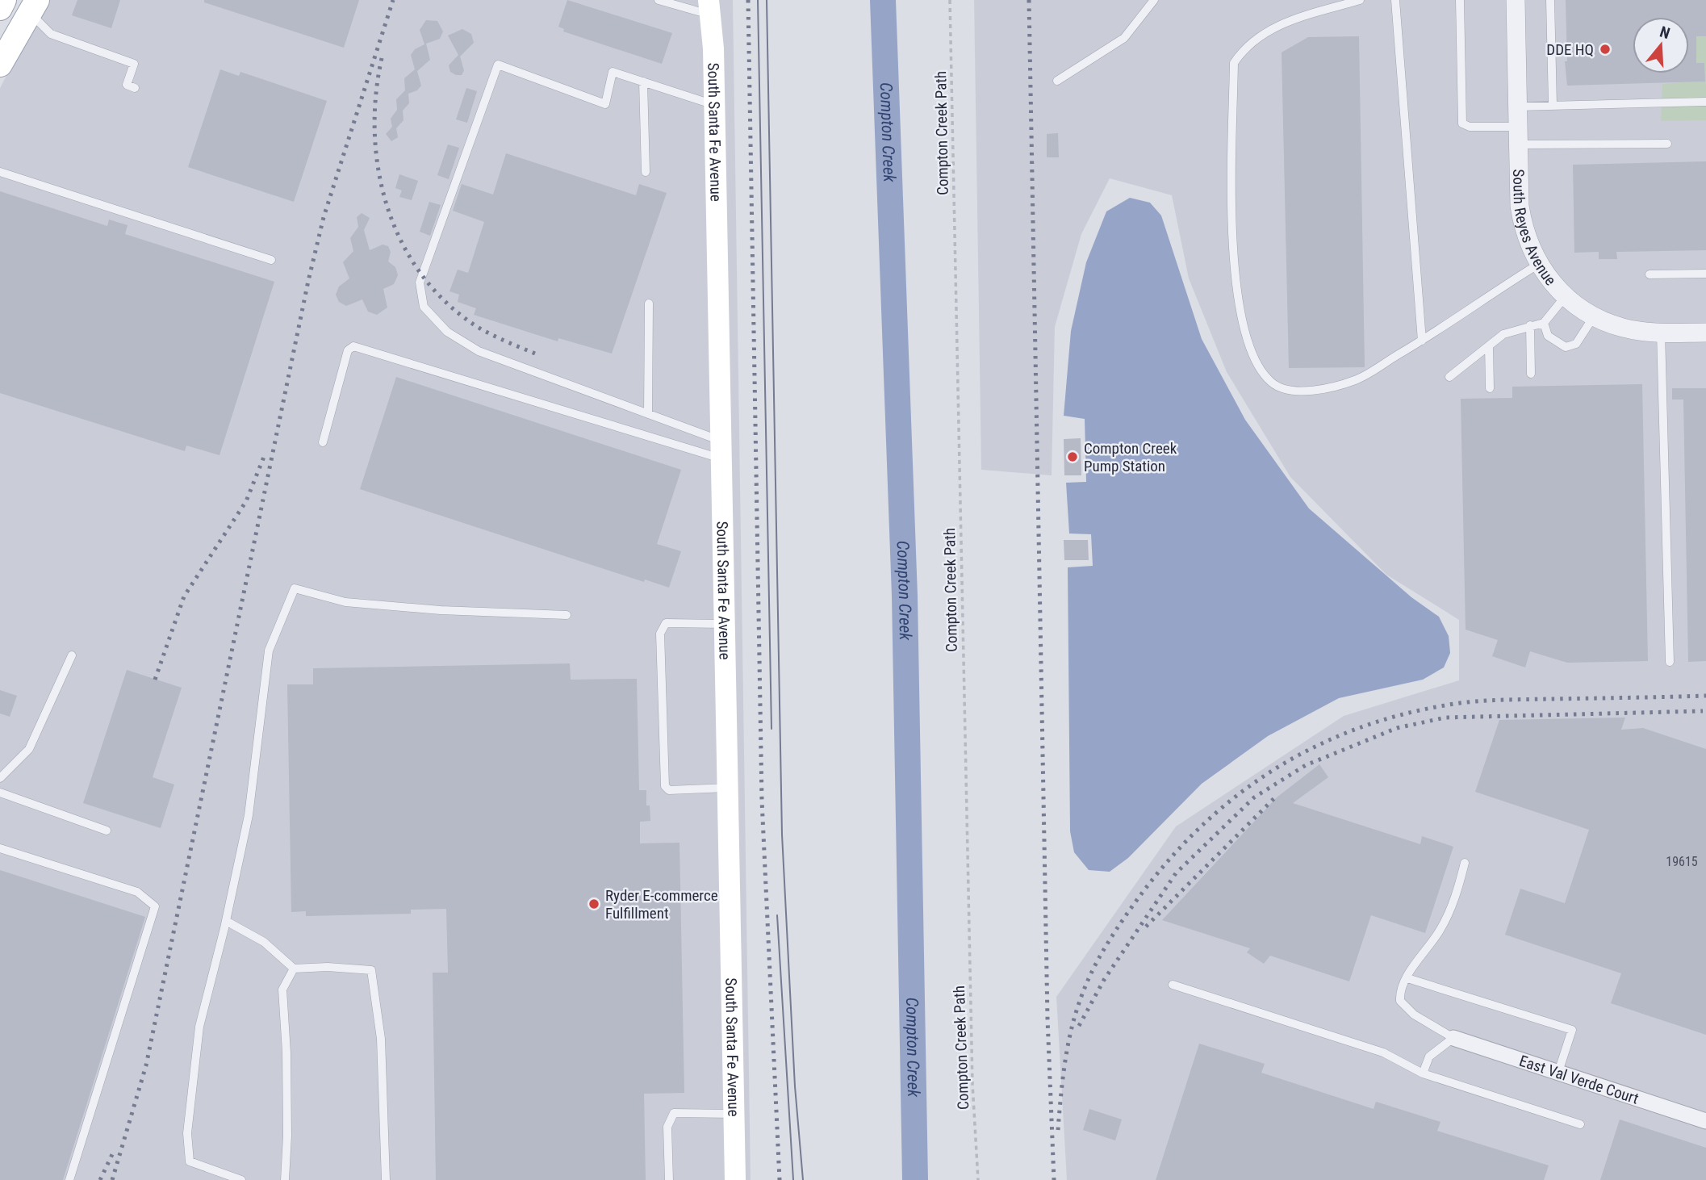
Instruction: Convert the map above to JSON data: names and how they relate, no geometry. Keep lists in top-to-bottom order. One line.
{"streets":{"main road":["South Santa Fe Avenue"],"street":["South Reyes Avenue","East Val Verde Court"],"path":["Compton Creek Path"]},"water":["Compton Creek"],"places":["DDE HQ","Compton Creek Pump Station","Ryder E-commerce Fulfillment"],"house_numbers":["19615"],"north":"top"}
